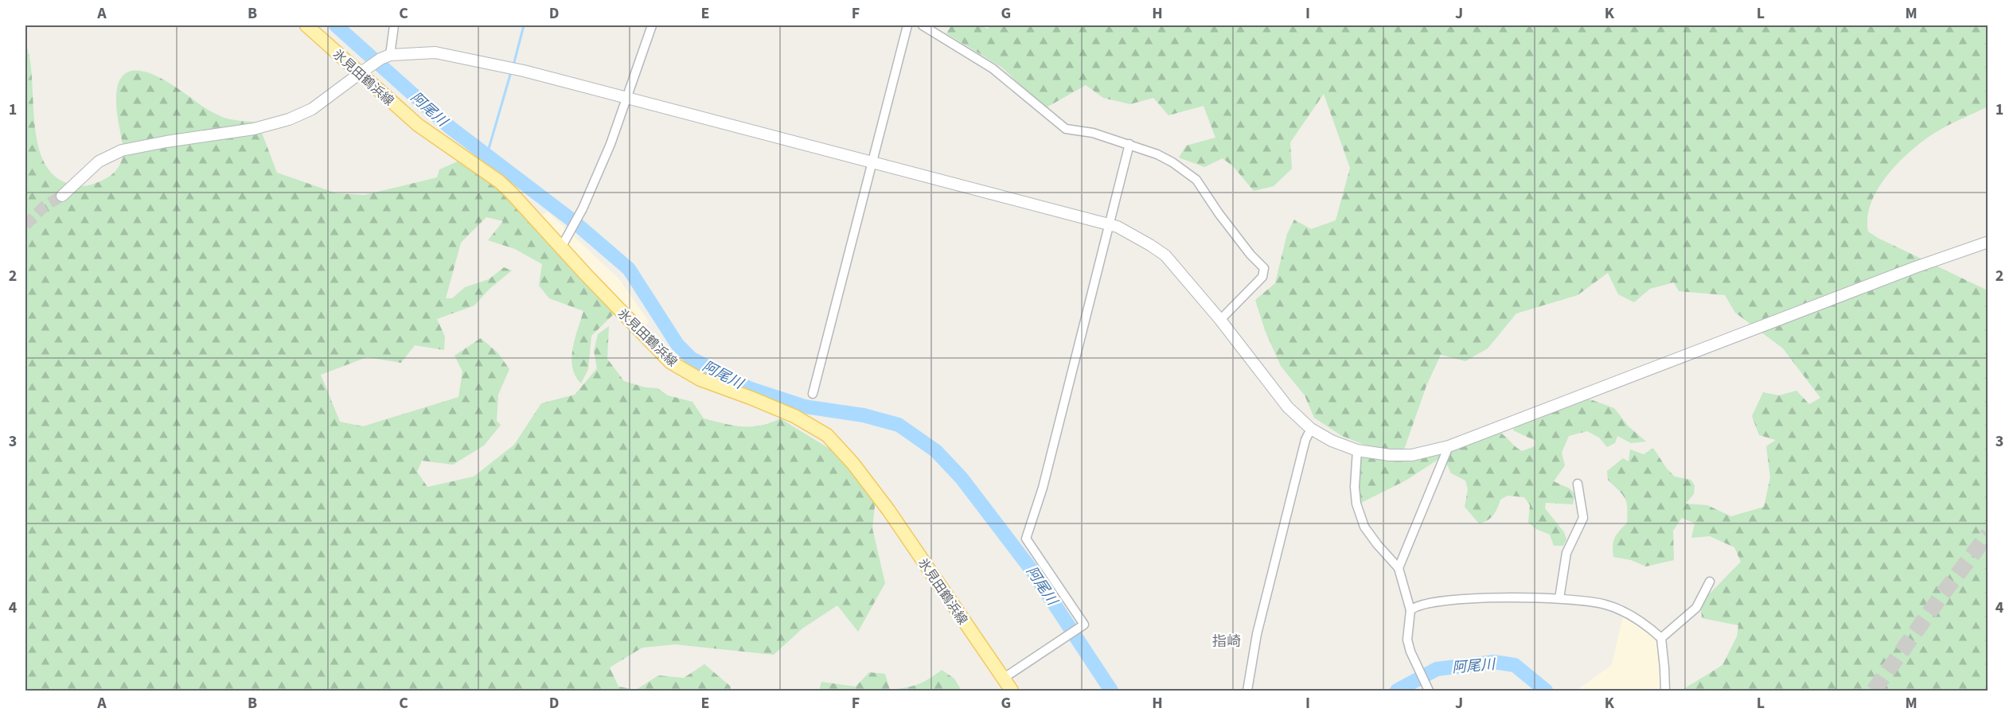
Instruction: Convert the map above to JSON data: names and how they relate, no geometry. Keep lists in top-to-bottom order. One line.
{"streets":{"main road":["氷見田鶴浜線"]},"districts":["指崎"],"water":["阿尾川"],"grid":{"columns":["A","B","C","D","E","F","G","H","I","J","K","L","M"],"rows":["1","2","3","4"]}}
